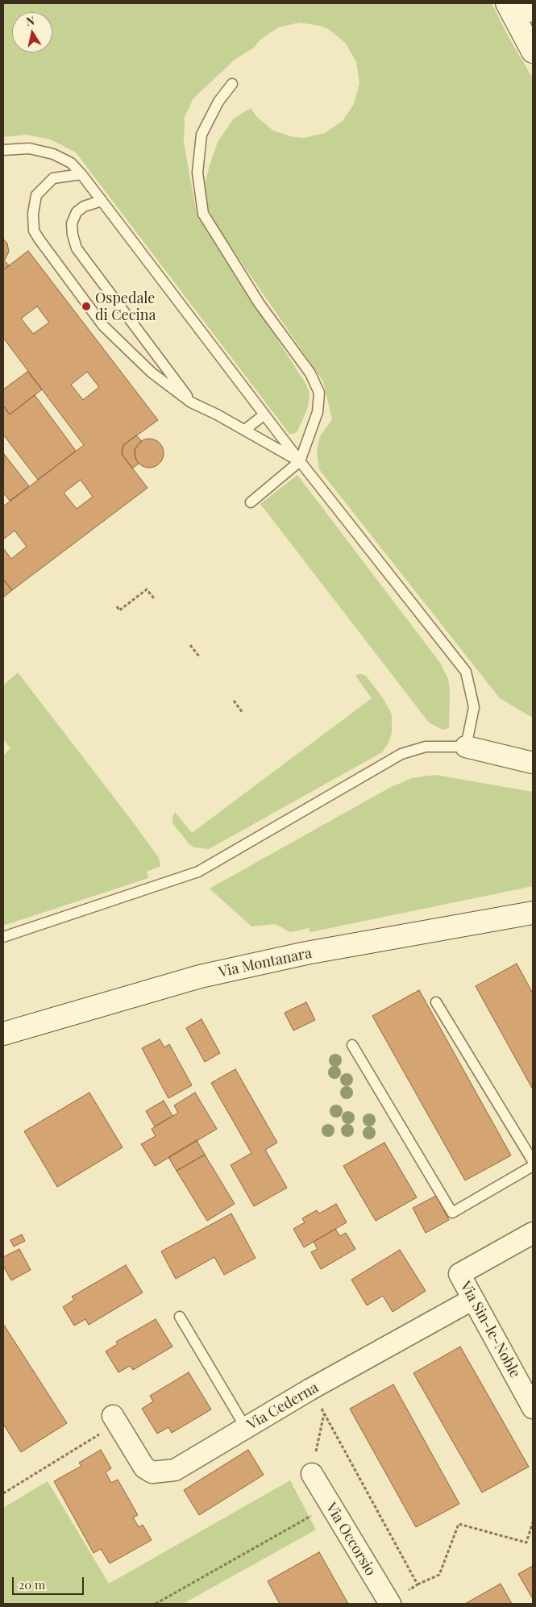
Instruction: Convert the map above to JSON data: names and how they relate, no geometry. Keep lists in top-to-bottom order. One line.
{"streets":{"main road":["Via Montanara"],"street":["Via Sin-le-Noble","Via Cederna","Via Occorsio"]},"crossings":[["Via Sin-le-Noble","Via Cederna"]],"places":["Ospedale di Cecina"],"scale_bar":"20 m","north":"top"}
